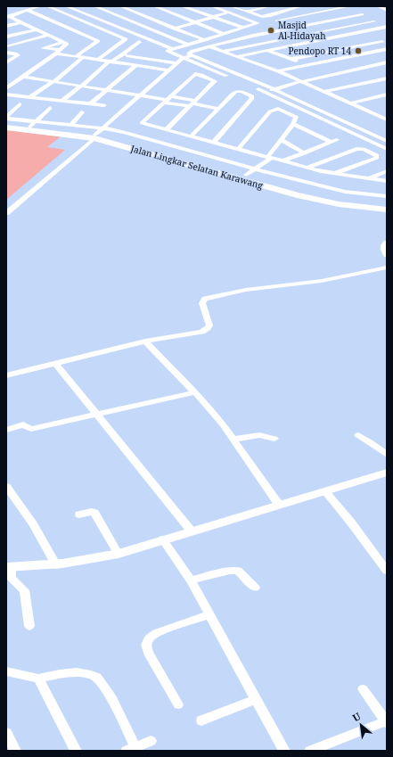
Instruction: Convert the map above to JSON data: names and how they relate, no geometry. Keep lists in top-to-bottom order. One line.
{"streets":{"main road":["Jalan Lingkar Selatan Karawang"]},"places":["Masjid Al-Hidayah","Pendopo RT 14"],"north":"top left"}
